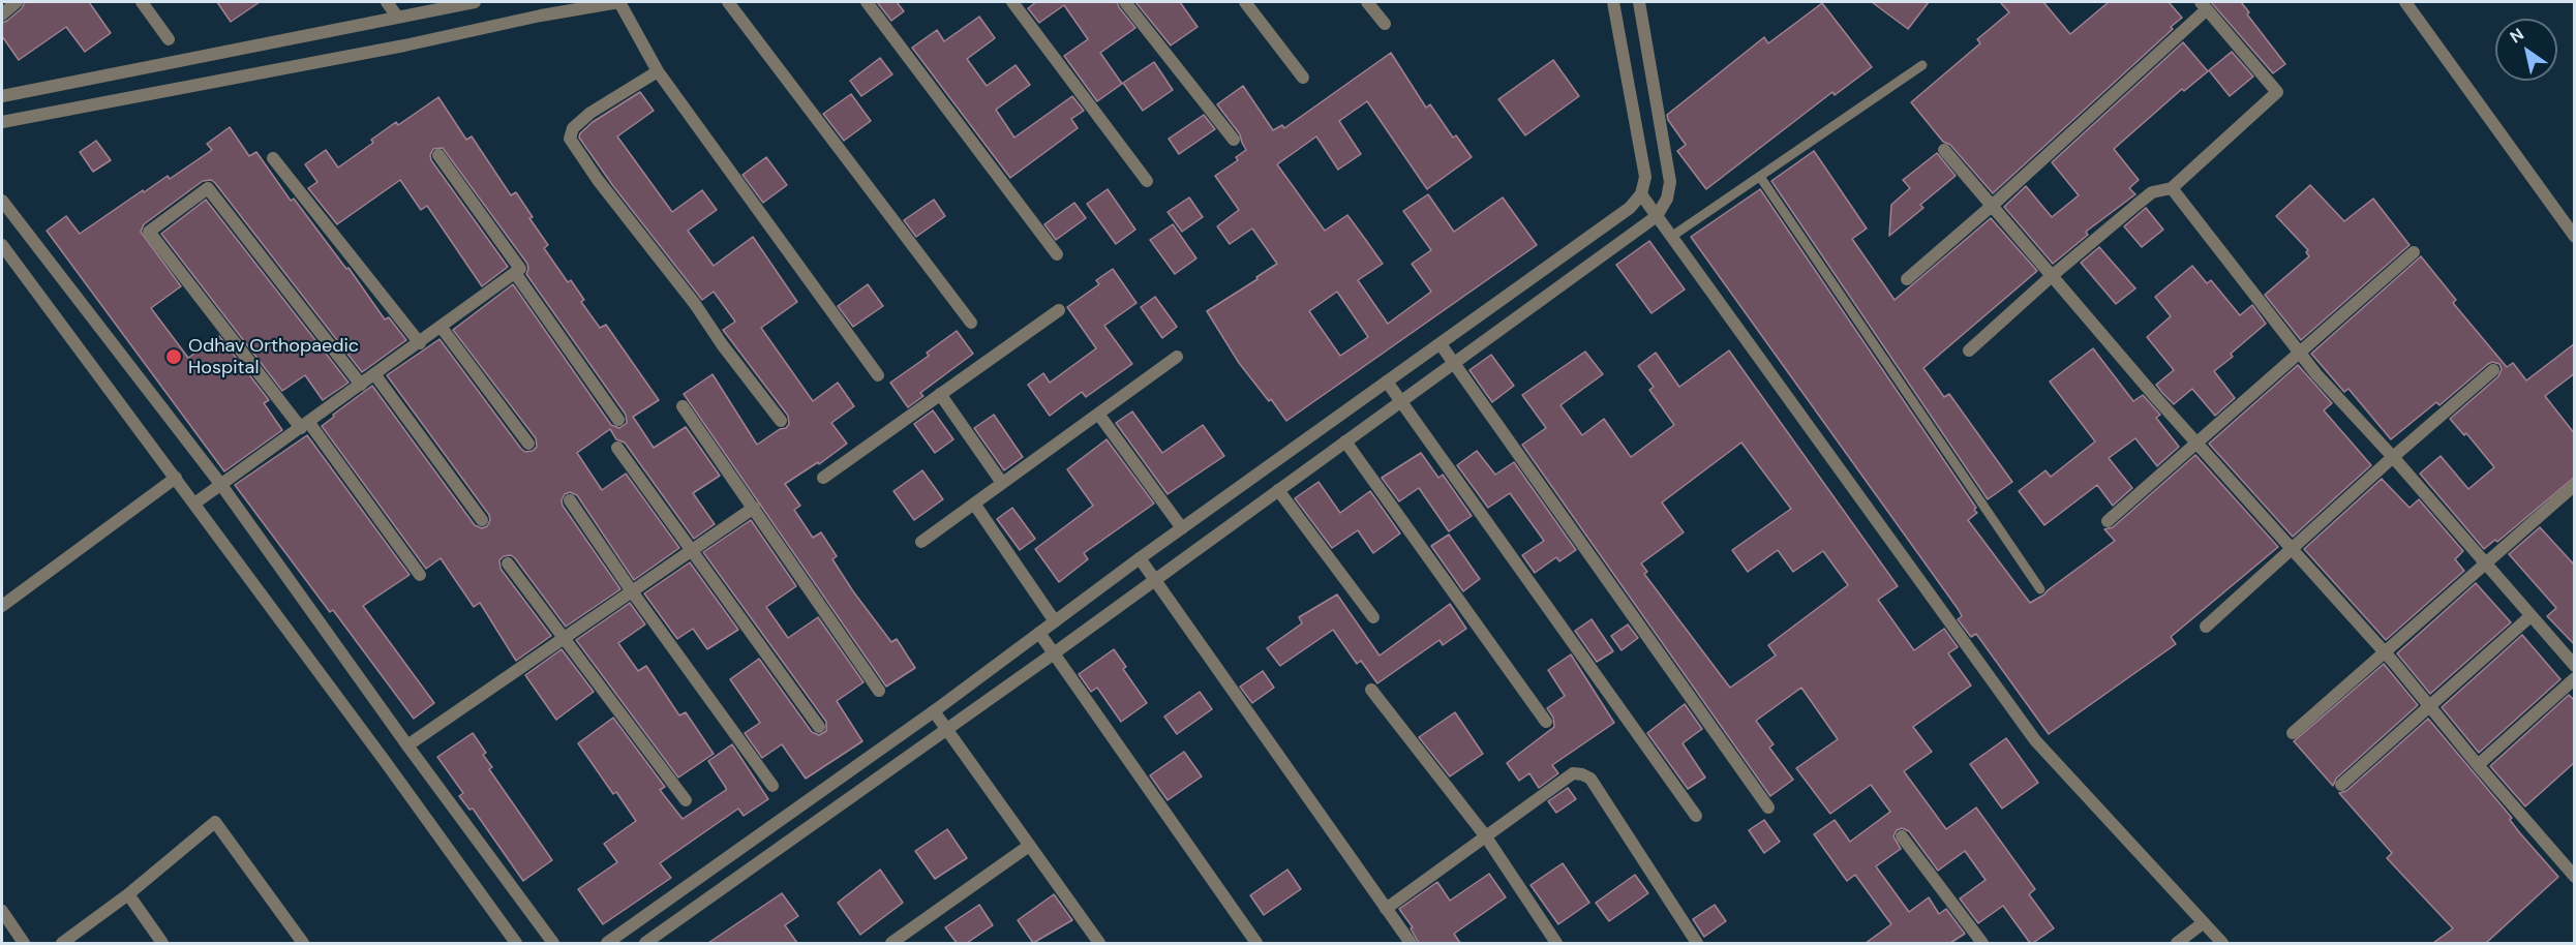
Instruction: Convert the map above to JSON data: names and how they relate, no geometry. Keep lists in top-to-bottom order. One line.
{"places":["Odhav Orthopaedic Hospital"],"north":"top left"}
